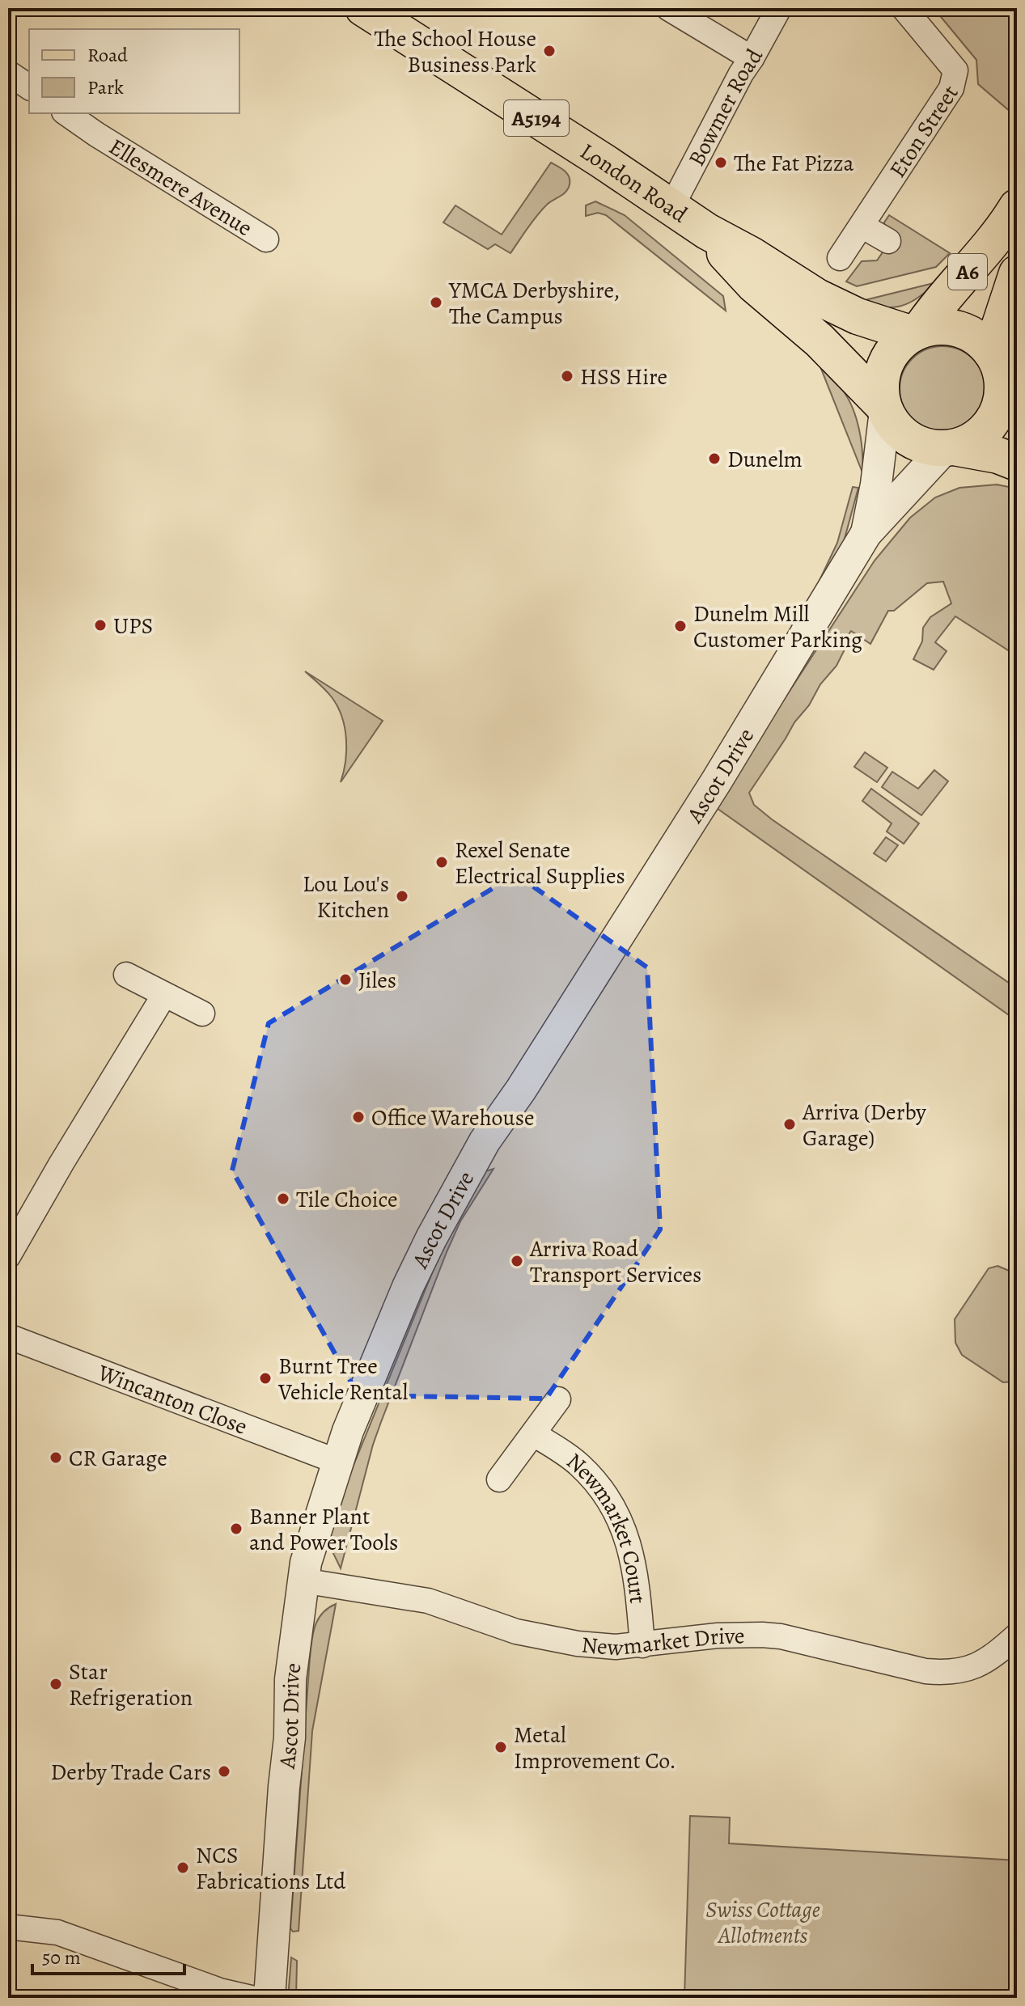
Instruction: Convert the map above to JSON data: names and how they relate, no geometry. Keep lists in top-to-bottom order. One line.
{"streets":{"main road":["A5194","London Road","A6"],"street":["Bowmer Road","Eton Street","Ellesmere Avenue","Ascot Drive","Wincanton Close","Newmarket Court","Newmarket Drive"]},"crossings":[["Bowmer Road","London Road"],["London Road","A6"],["London Road","Ascot Drive"],["A6","Ascot Drive"],["Ascot Drive","Wincanton Close"],["Ascot Drive","Newmarket Drive"],["Newmarket Court","Newmarket Drive"]],"parks":["Swiss Cottage Allotments"],"places":["The School House Business Park","The Fat Pizza","YMCA Derbyshire, The Campus","HSS Hire","Dunelm","UPS","Dunelm Mill Customer Parking","Rexel Senate Electrical Supplies","Lou Lou's Kitchen","Jiles","Office Warehouse","Arriva (Derby Garage)","Tile Choice","Arriva Road Transport Services","Burnt Tree Vehicle Rental","CR Garage","Banner Plant and Power Tools","Star Refrigeration","Metal Improvement Co.","Derby Trade Cars","NCS Fabrications Ltd"],"legend":["Road","Park"],"scale_bar":"50 m"}
